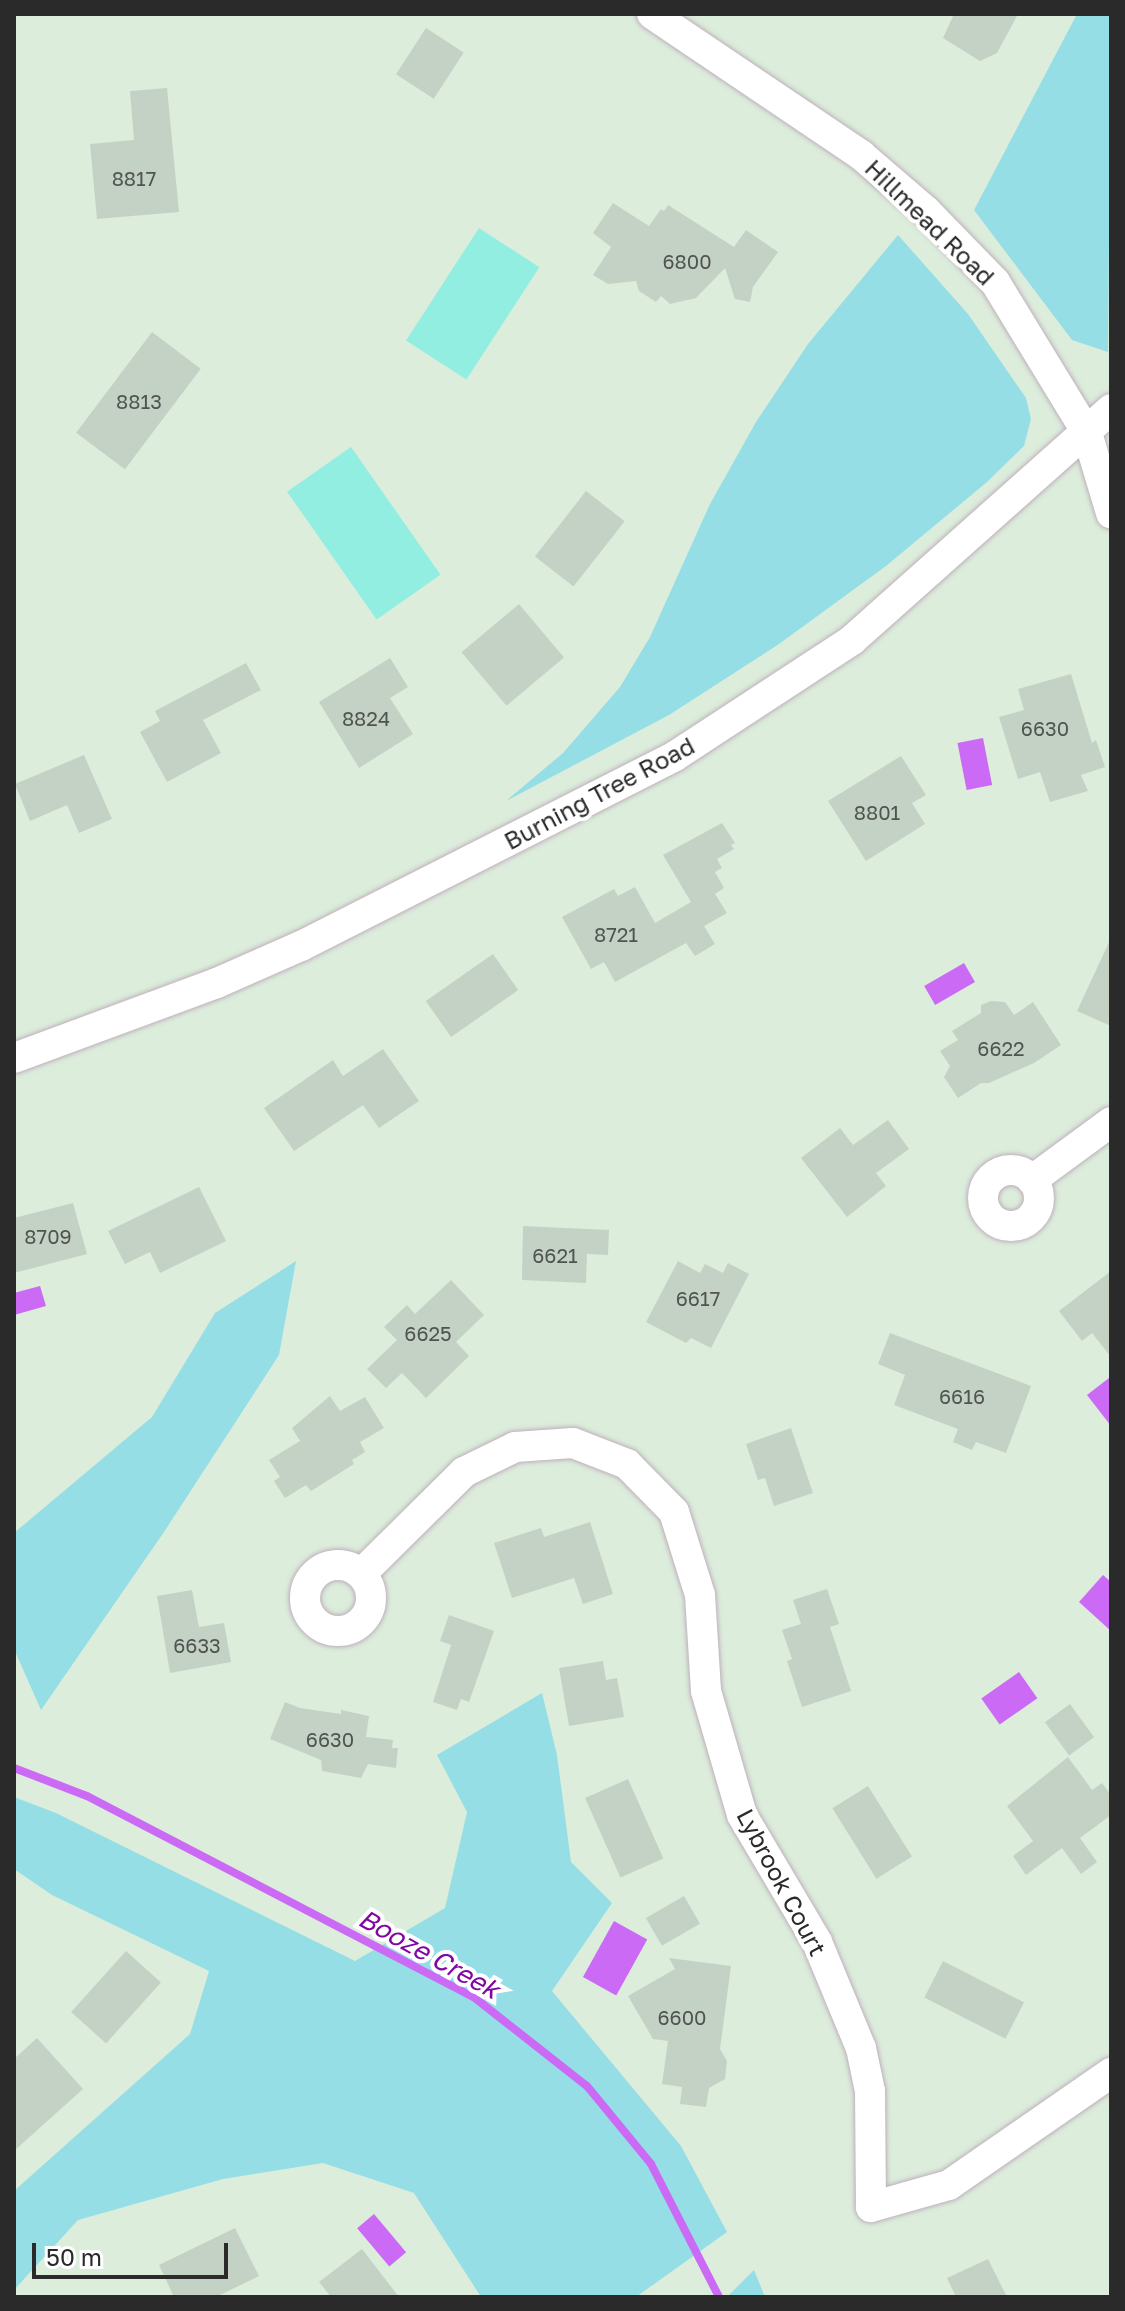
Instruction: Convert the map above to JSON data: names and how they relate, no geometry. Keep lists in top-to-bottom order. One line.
{"streets":{"street":["Hillmead Road","Burning Tree Road","Lybrook Court"]},"crossings":[["Hillmead Road","Burning Tree Road"]],"water":["Booze Creek"],"house_numbers":["8817","6800","8813","8824","6630","8801","8721","6622","8709","6621","6617","6625","6616","6633","6630","6600"],"scale_bar":"50 m"}
